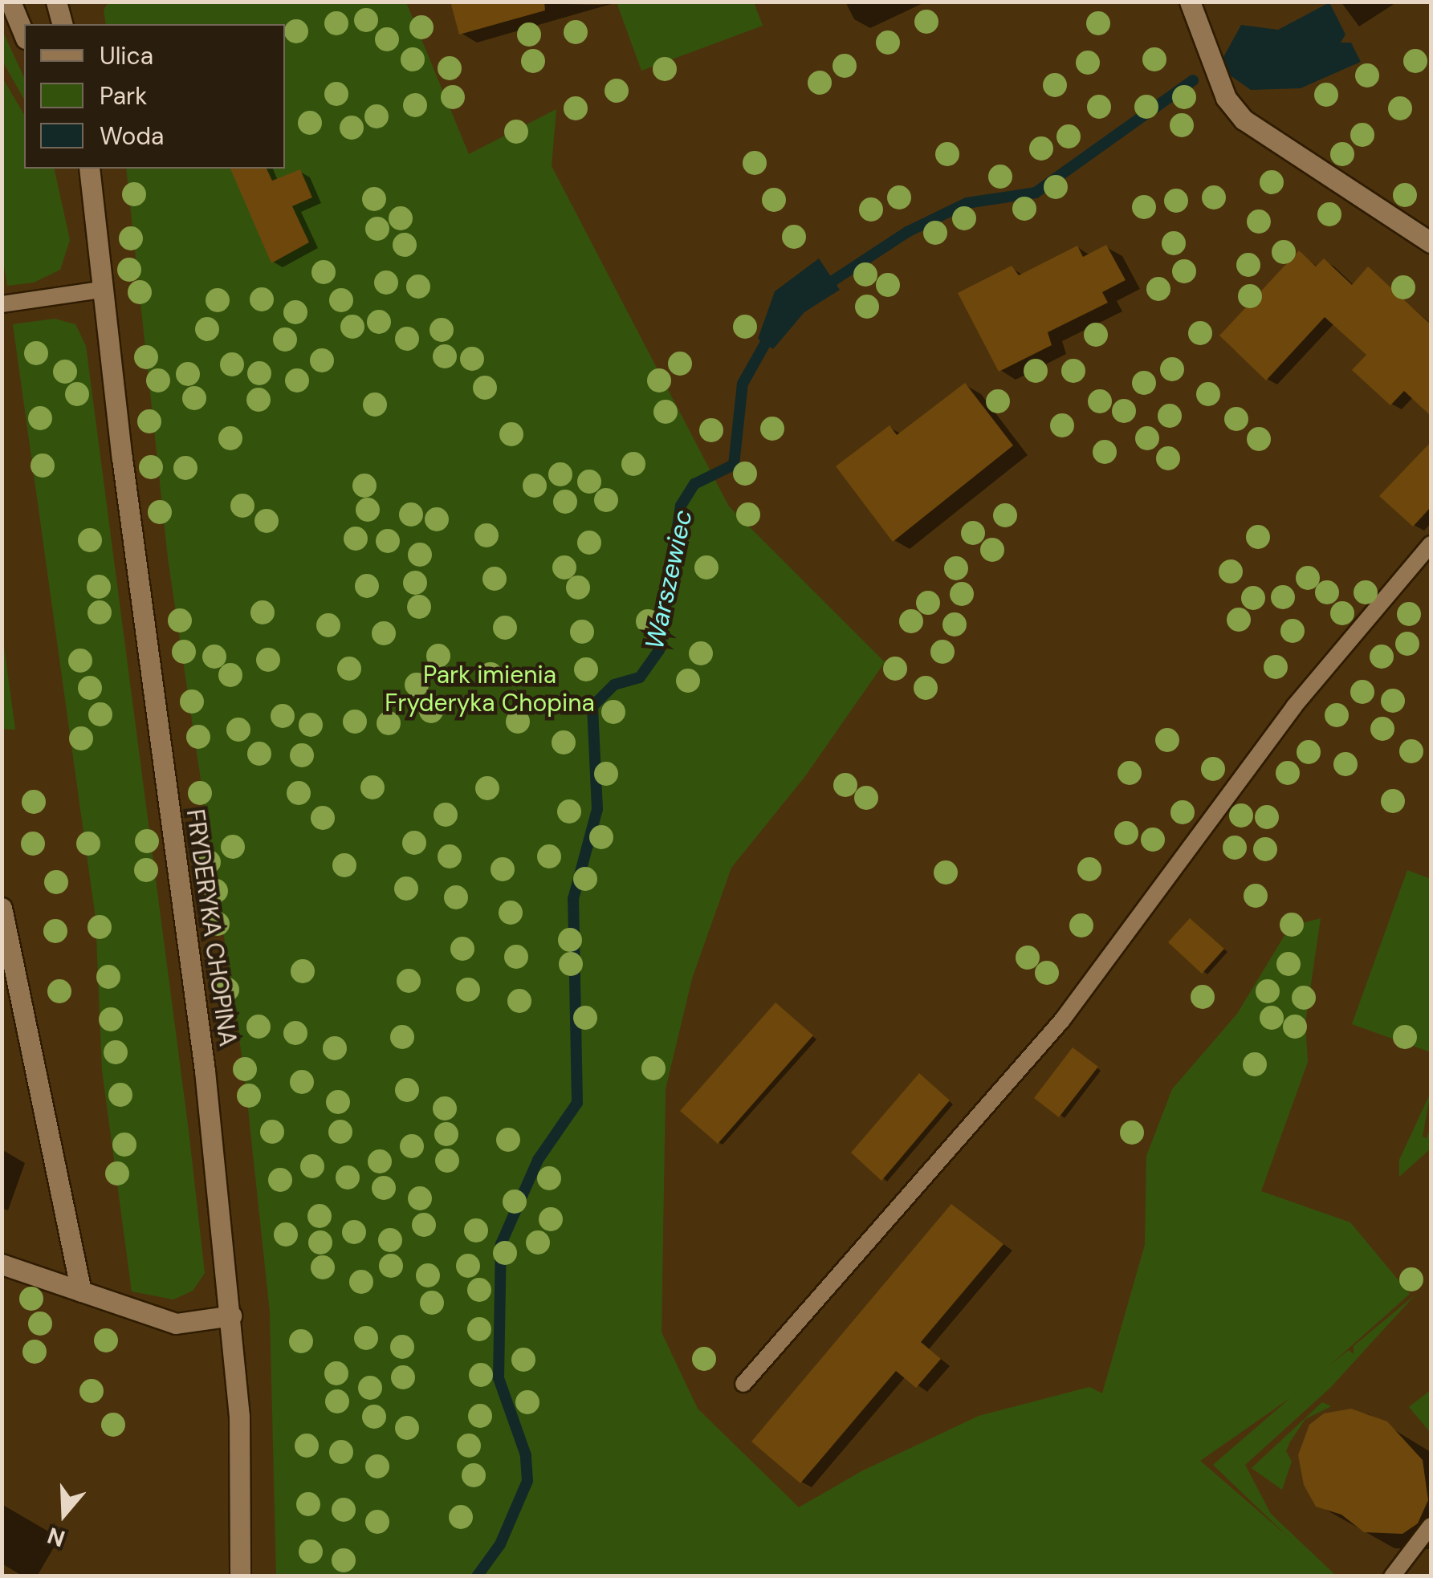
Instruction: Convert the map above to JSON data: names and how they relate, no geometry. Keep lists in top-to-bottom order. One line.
{"streets":{"street":["FRYDERYKA CHOPINA"]},"water":["Warszewiec"],"parks":["Park imienia Fryderyka Chopina"],"legend":["Ulica","Park","Woda"],"north":"bottom"}
